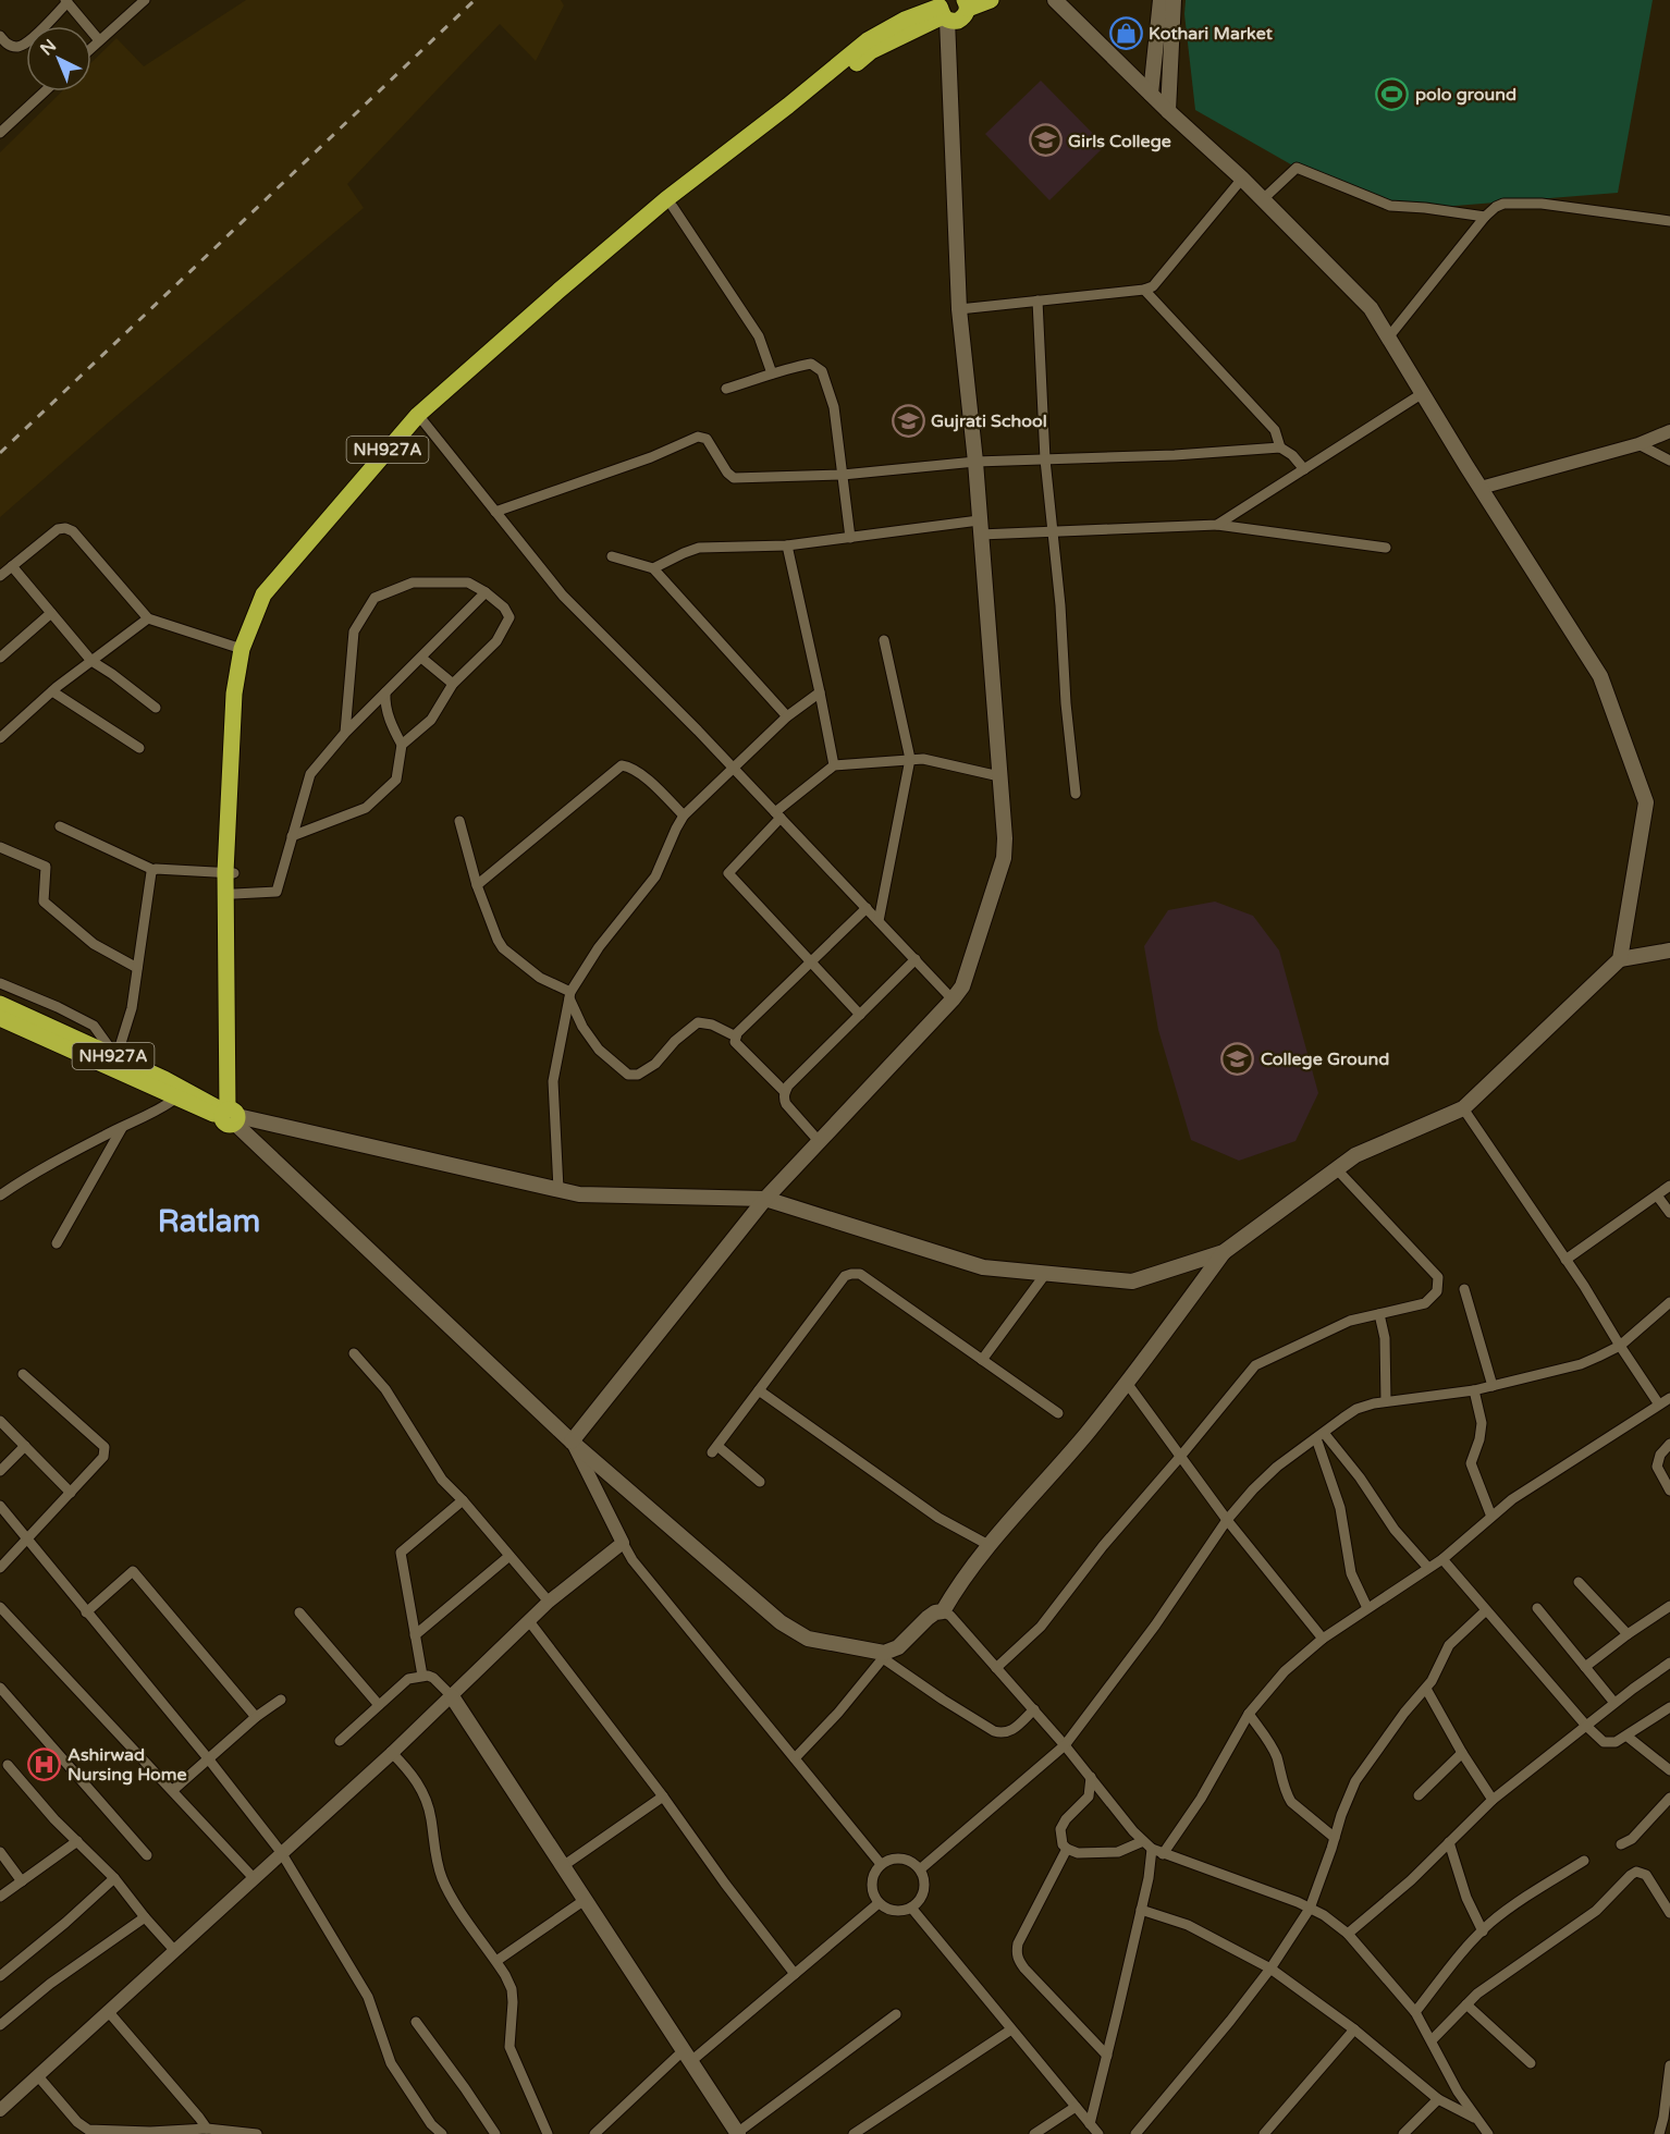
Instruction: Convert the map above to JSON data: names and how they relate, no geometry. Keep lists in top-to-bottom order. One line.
{"streets":{"highway":["NH927A"]},"districts":["Ratlam"],"places":{"shop":["Kothari Market"],"sports":["polo ground"],"school or university":["Girls College","Gujrati School","College Ground"],"hospital":["Ashirwad Nursing Home"]},"north":"top left"}
